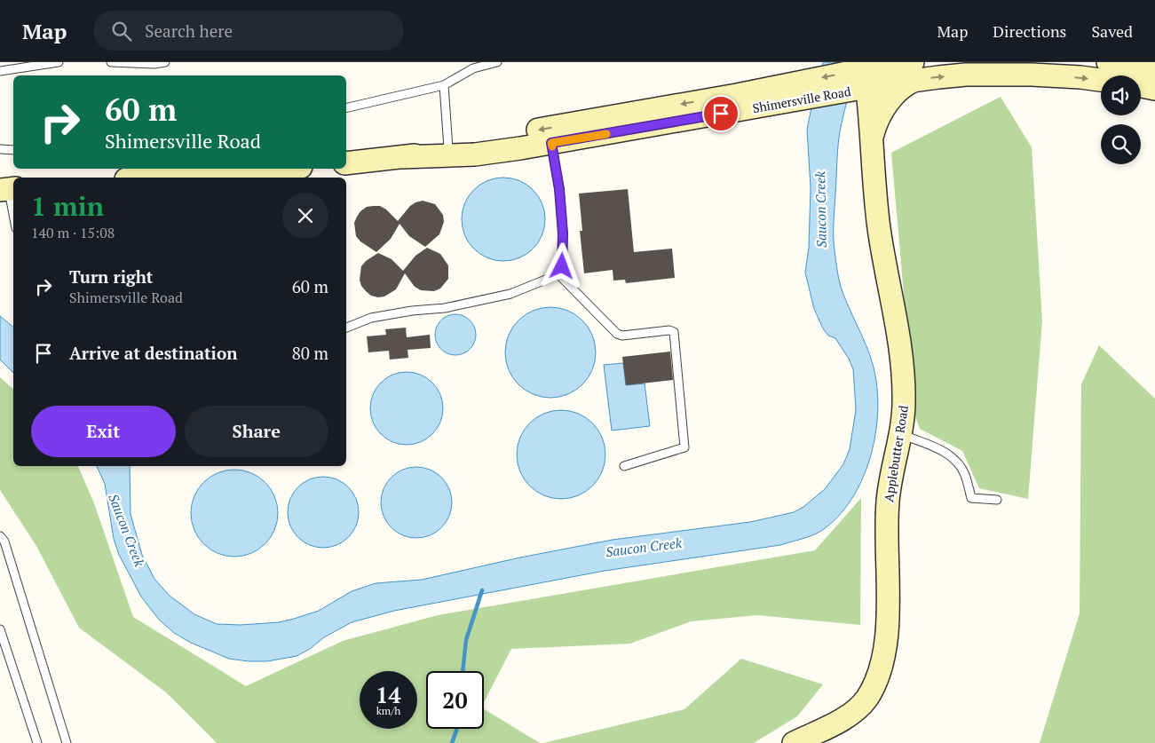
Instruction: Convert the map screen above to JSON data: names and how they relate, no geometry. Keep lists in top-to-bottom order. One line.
{"streets":{"street":["Shimersville Road","Applebutter Road"]},"crossings":[["Shimersville Road","Applebutter Road"]],"water":["Saucon Creek"],"page":{"header":"Map","search":"Search here","nav":["Map","Directions","Saved"],"turn":["60 m","Shimersville Road"],"heading":["1 min","140 m · 15:08"],"list":[{"name":"Turn right","note":"Shimersville Road","value":"60 m"},{"name":"Arrive at destination","value":"80 m"}],"buttons":["Exit","Share"],"speed":"14 km/h","limit":"20"}}
